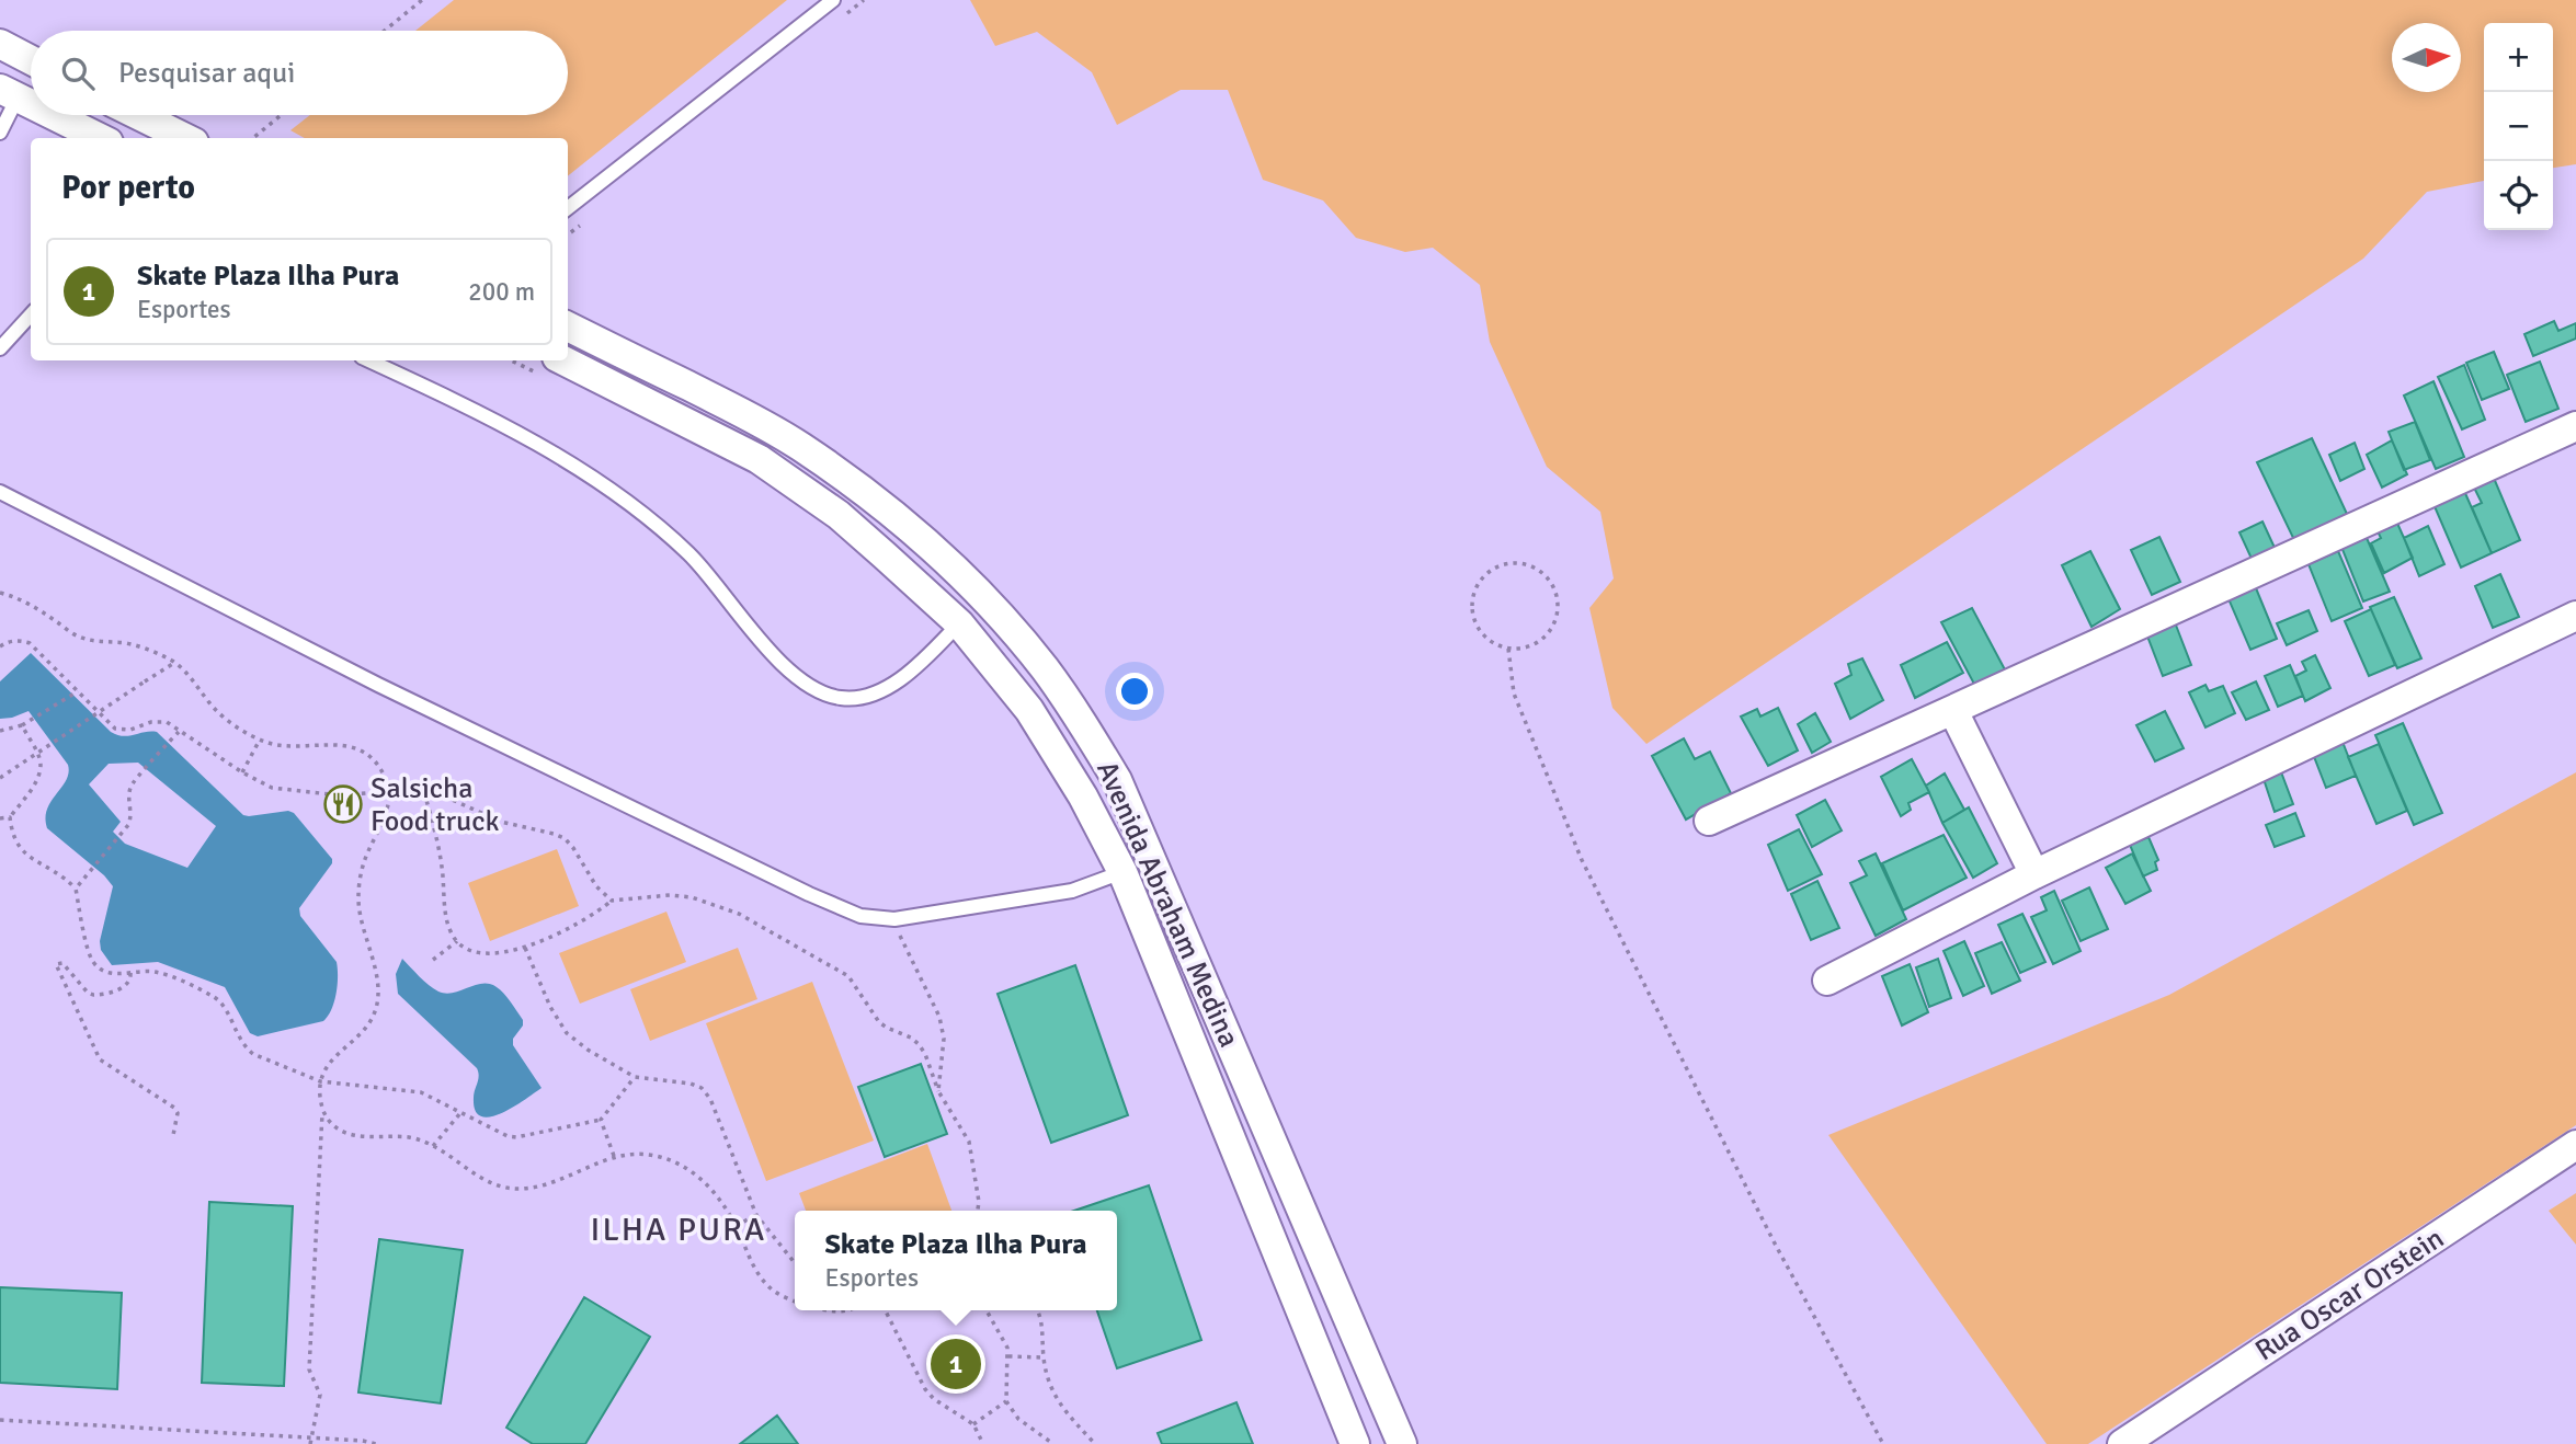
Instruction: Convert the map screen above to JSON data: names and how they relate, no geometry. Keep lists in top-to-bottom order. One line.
{"streets":{"street":["Avenida Abraham Medina","Rua Oscar Orstein"]},"districts":["ILHA PURA"],"places":{"restaurant":["Salsicha Food truck"]},"north":"right","page":{"map_buttons":["+","−"],"search":"Pesquisar aqui","heading":"Por perto","list":[{"mark":"1","name":"Skate Plaza Ilha Pura","note":"Esportes","value":"200 m"}],"popup":["Skate Plaza Ilha Pura","Esportes"],"pins":"1"}}
